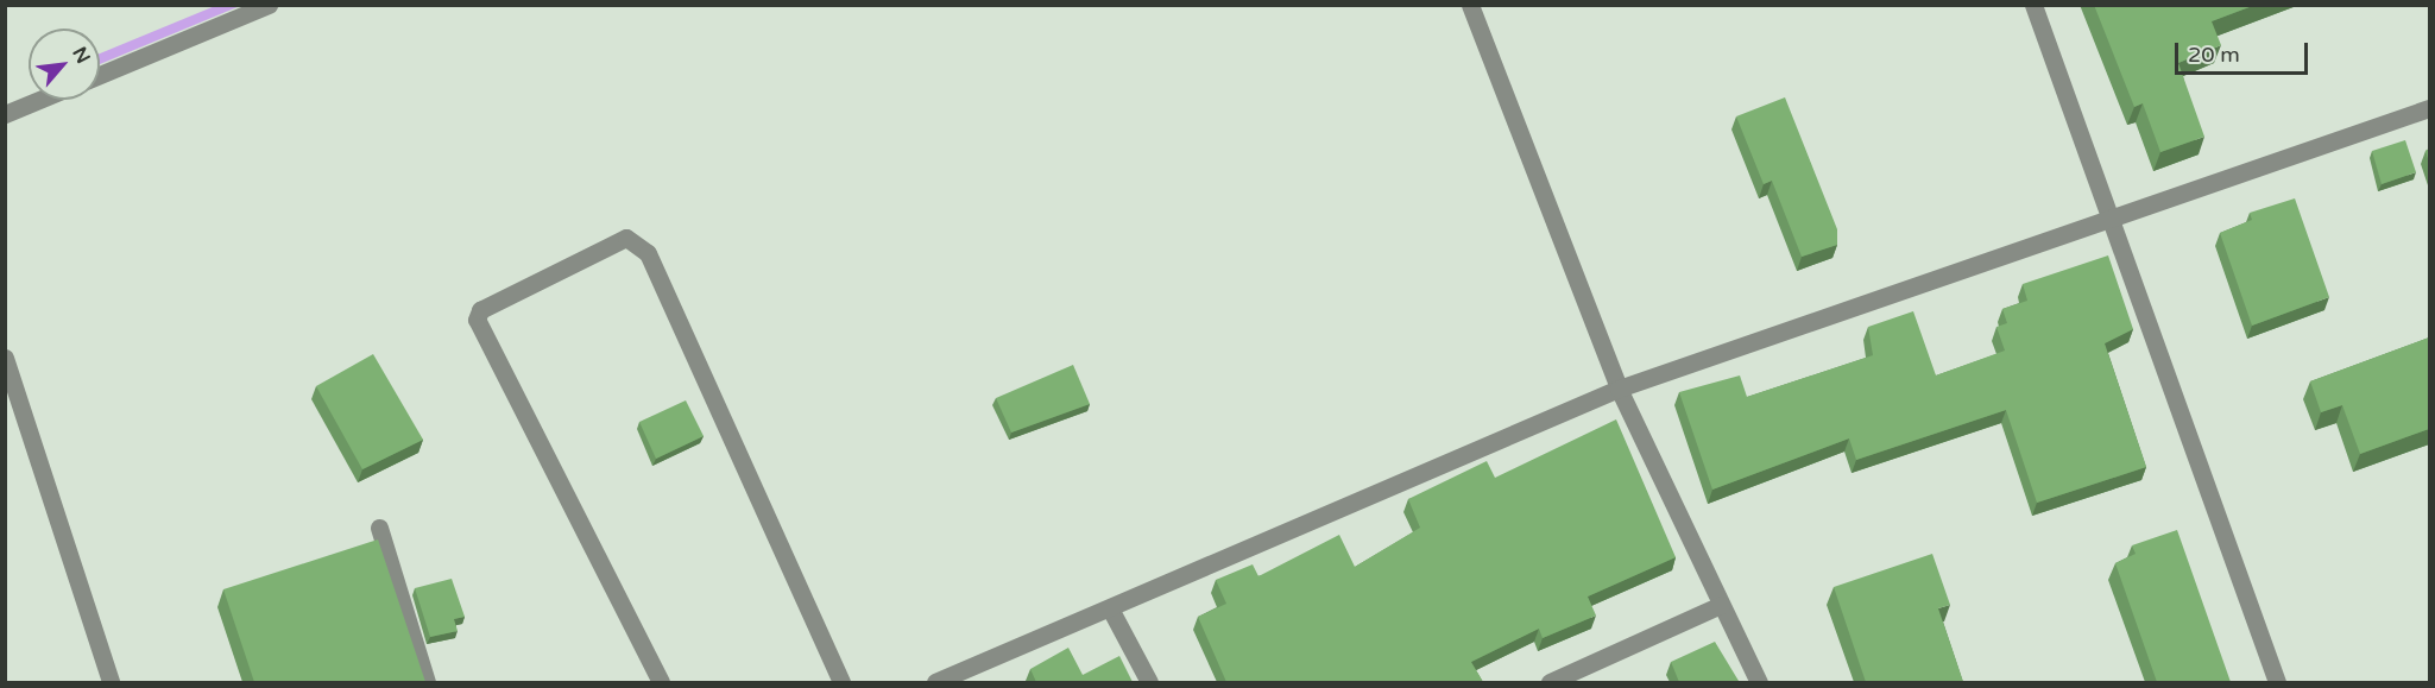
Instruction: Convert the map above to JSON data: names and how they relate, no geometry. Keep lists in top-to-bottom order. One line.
{"scale_bar":"20 m","north":"top right"}
